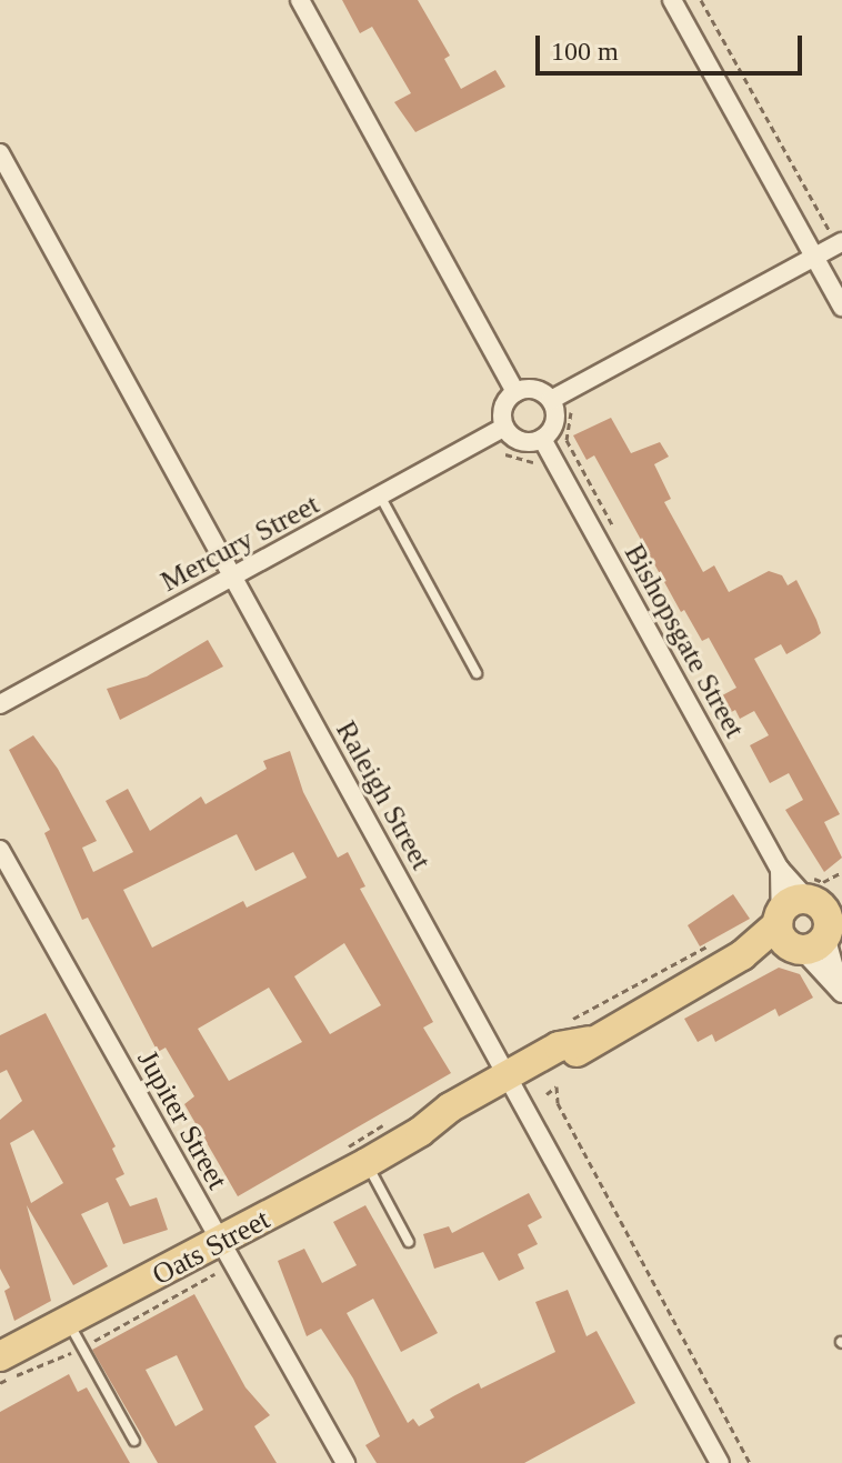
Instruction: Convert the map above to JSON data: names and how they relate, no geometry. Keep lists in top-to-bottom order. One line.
{"streets":{"main road":["Oats Street"],"street":["Mercury Street","Bishopsgate Street","Raleigh Street","Jupiter Street"]},"crossings":[["Mercury Street","Bishopsgate Street"],["Mercury Street","Raleigh Street"],["Bishopsgate Street","Oats Street"],["Raleigh Street","Oats Street"],["Jupiter Street","Oats Street"]],"scale_bar":"100 m"}
